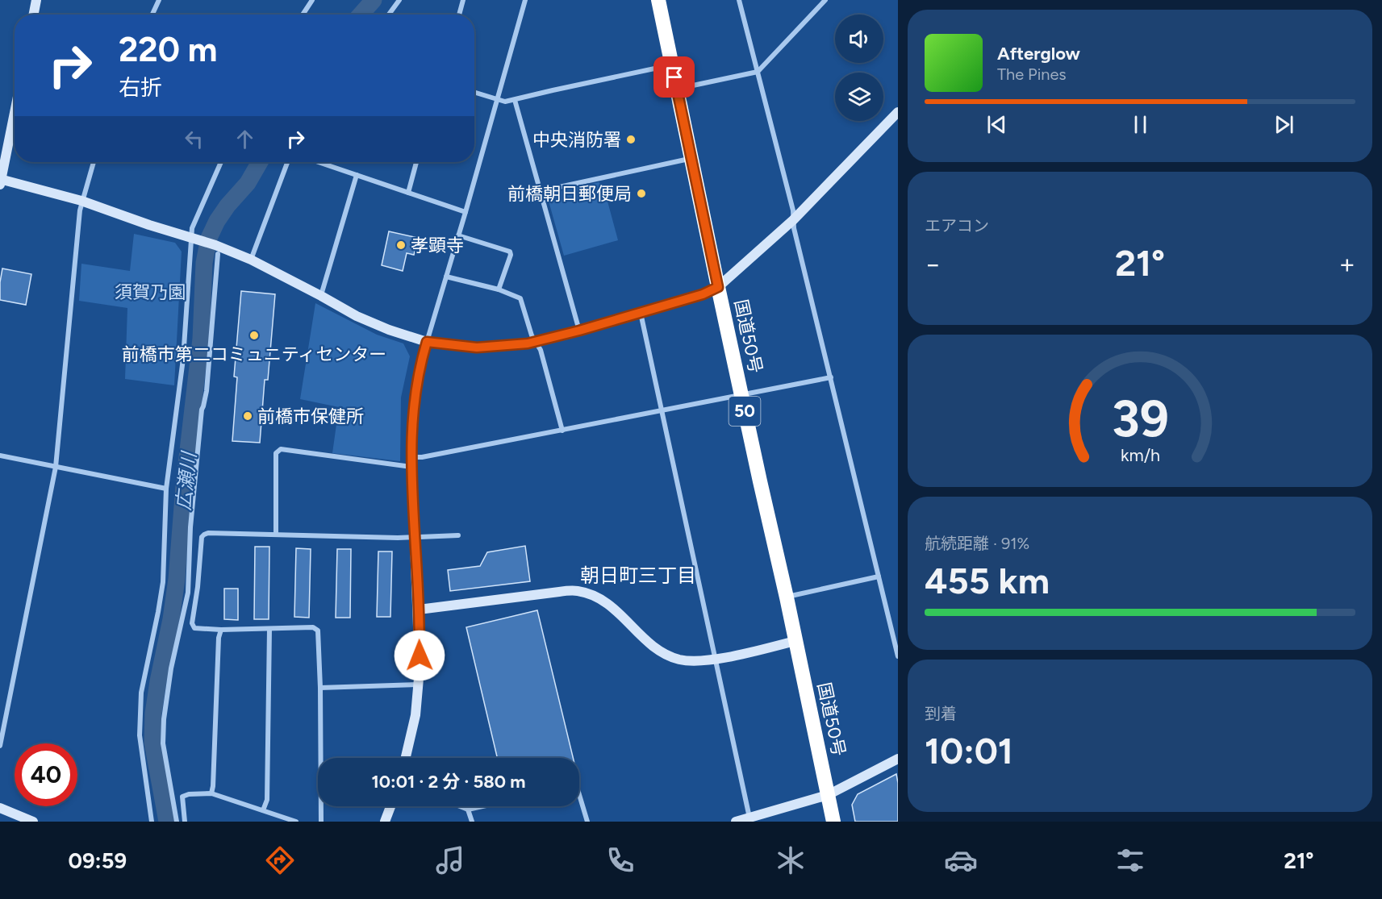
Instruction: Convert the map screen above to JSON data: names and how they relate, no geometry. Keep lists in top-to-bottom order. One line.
{"streets":{"highway":["国道50号","50"]},"districts":["朝日町三丁目"],"water":["広瀬川"],"parks":["須賀乃園"],"places":["中央消防署","前橋朝日郵便局","孝顕寺","前橋市第二コミュニティセンター","前橋市保健所"],"page":{"turn":["220 m","右折"],"song":["Afterglow","The Pines"],"tile":["エアコン",["航続距離 · 91%","455 km"],["到着","10:01"]],"heat":["−","21°","+"],"limit":"40","trip":"10:01 · 2 分 · 580 m","tabs":["09:59","21°"],"gauge":["39","km/h"]}}
